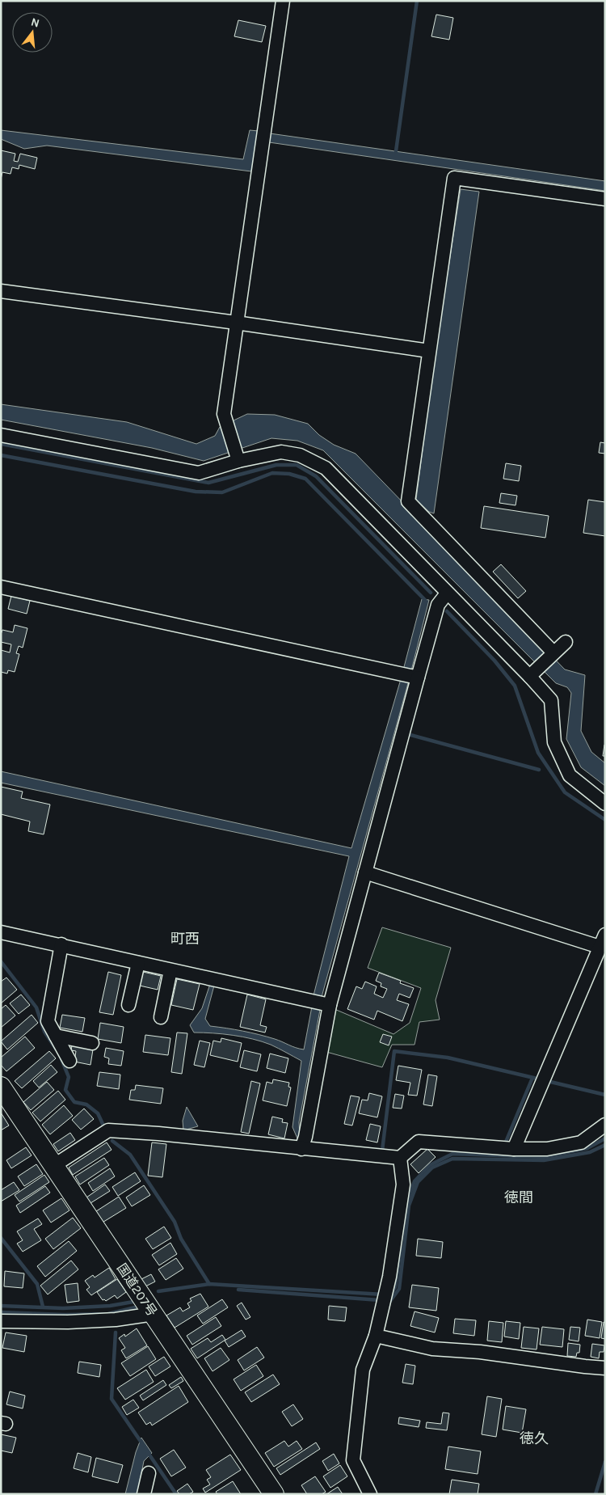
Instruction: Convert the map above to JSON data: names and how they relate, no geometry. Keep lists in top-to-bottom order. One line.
{"streets":{"highway":["国道207号"]},"districts":["町西","徳間","徳久"],"north":"top"}
